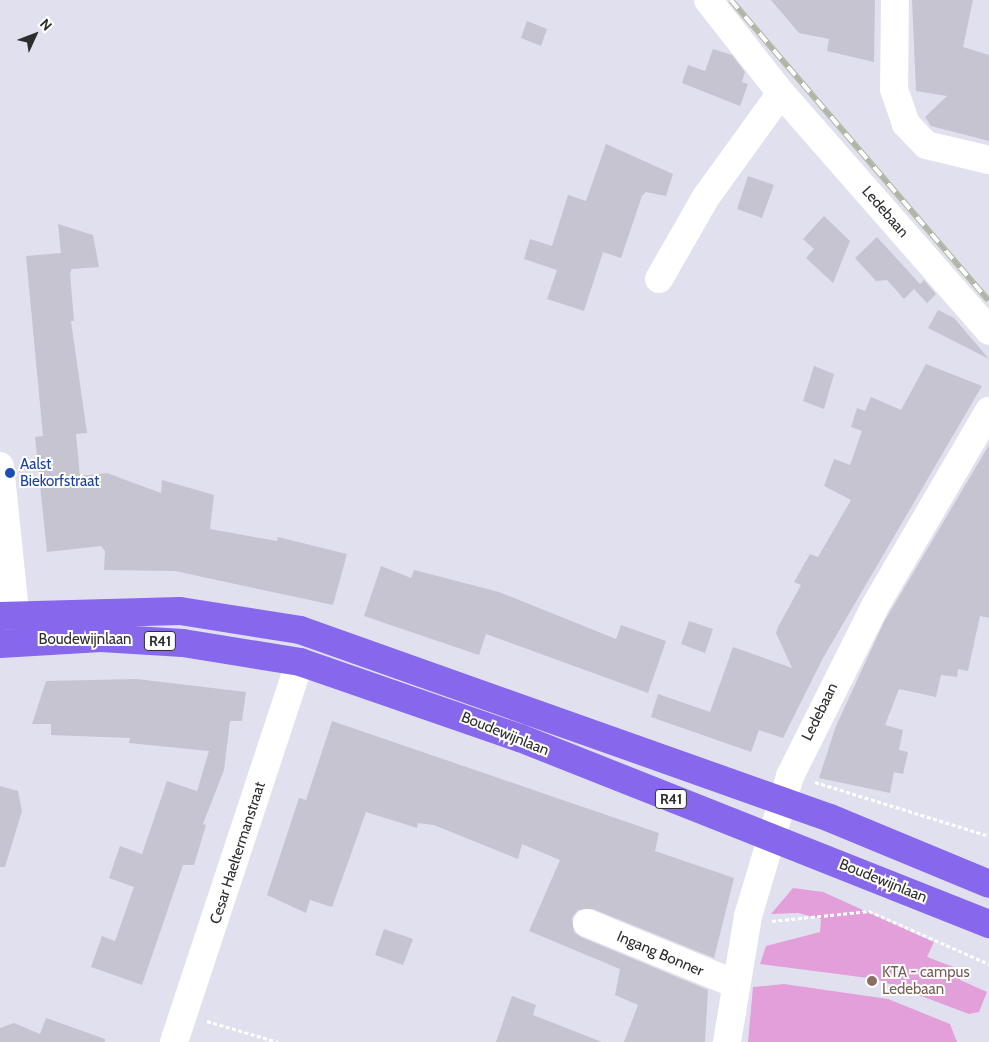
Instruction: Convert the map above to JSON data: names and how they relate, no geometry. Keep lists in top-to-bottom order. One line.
{"streets":{"main road":["Boudewijnlaan","R41"],"street":["Ledebaan","Cesar Haeltermanstraat","Ingang Bonner"]},"crossings":[["Ledebaan","Boudewijnlaan"],["Ledebaan","Ingang Bonner"],["Boudewijnlaan","Cesar Haeltermanstraat"]],"places":["Aalst Biekorfstraat","KTA - campus Ledebaan"],"north":"top right"}
